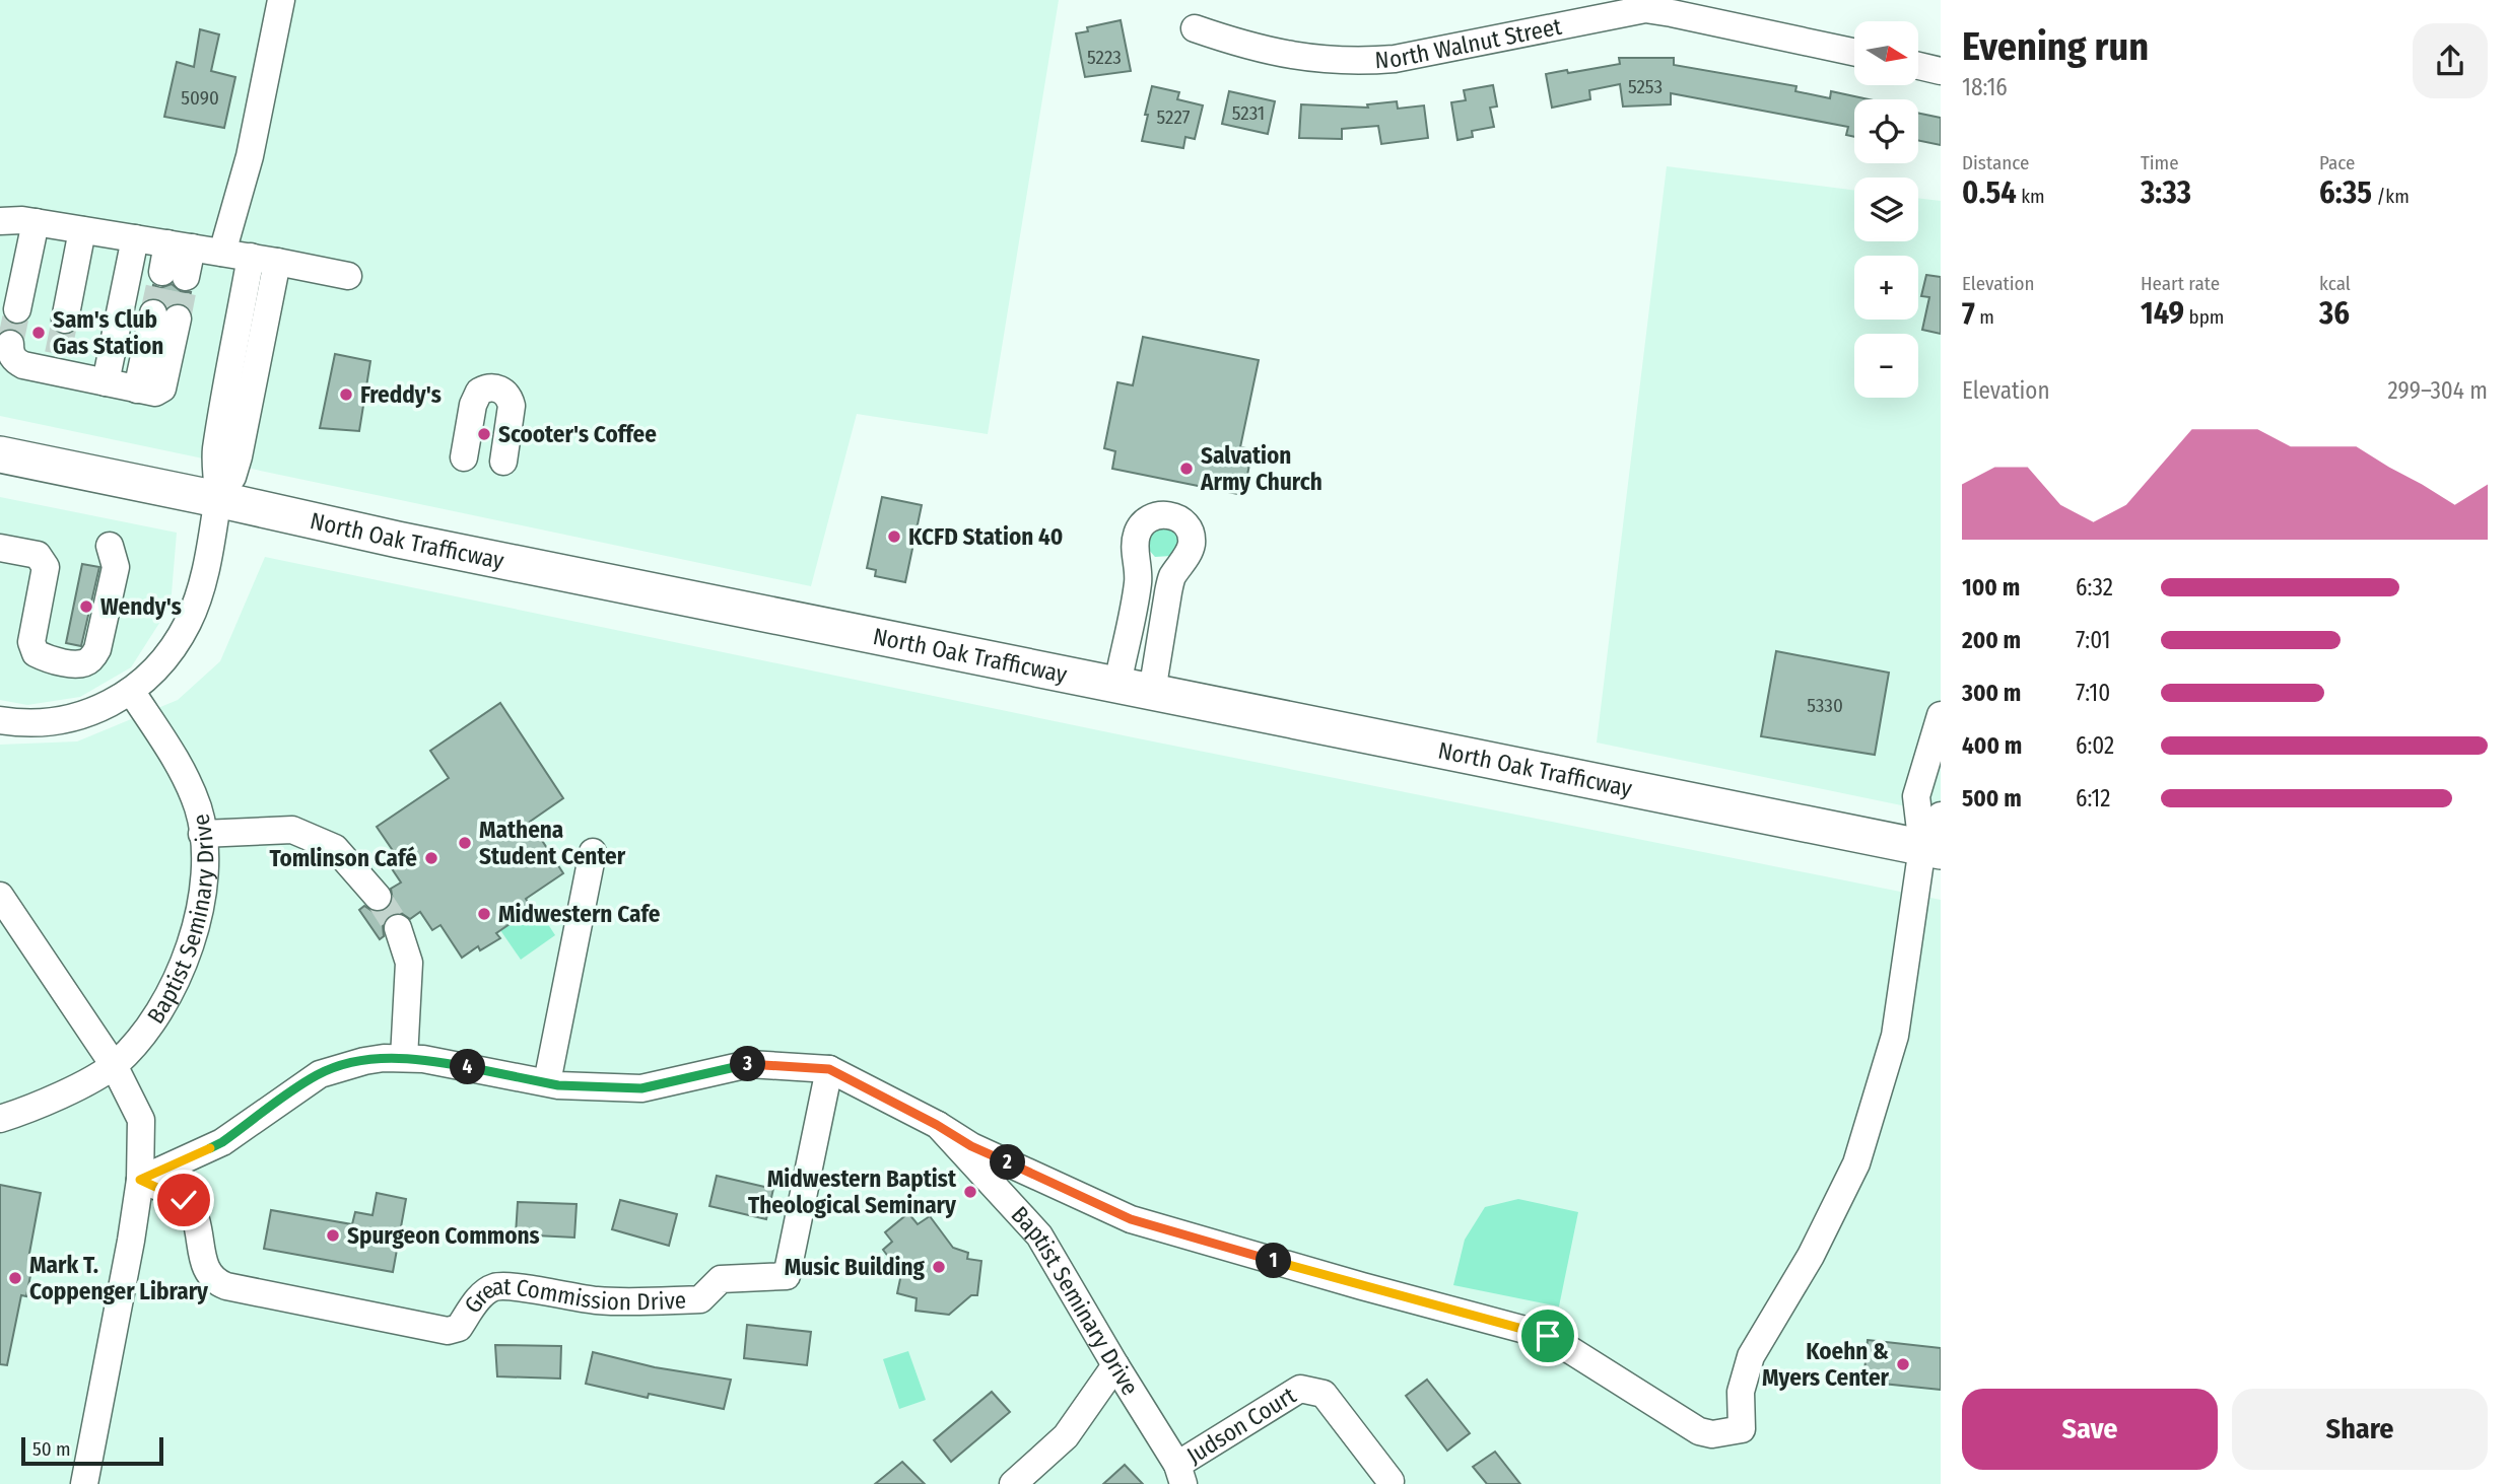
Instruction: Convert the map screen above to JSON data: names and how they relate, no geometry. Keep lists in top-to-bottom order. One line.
{"streets":{"main road":["North Oak Trafficway"],"street":["North Walnut Street","Baptist Seminary Drive","Great Commission Drive","Judson Court"]},"crossings":[["Baptist Seminary Drive","Great Commission Drive"],["Baptist Seminary Drive","Judson Court"]],"places":["Sam's Club Gas Station","Freddy's","Scooter's Coffee","Salvation Army Church","KCFD Station 40","Wendy's","Mathena Student Center","Tomlinson Café","Midwestern Cafe","Midwestern Baptist Theological Seminary","Spurgeon Commons","Music Building","Mark T. Coppenger Library","Koehn & Myers Center"],"house_numbers":["5223","5253","5090","5231","5227","5330"],"scale_bar":"50 m","north":"right","page":{"heading":["Evening run","18:16"],"map_buttons":["+","−"],"stats":[["Distance","0.54 km"],["Time","3:33"],["Pace","6:35 /km"],["Elevation","7 m"],["Heart rate","149 bpm"],["kcal","36"]],"chart":["Elevation","299–304 m"],"list":[{"name":"100 m","note":"6:32"},{"name":"200 m","note":"7:01"},{"name":"300 m","note":"7:10"},{"name":"400 m","note":"6:02"},{"name":"500 m","note":"6:12"}],"pins":["3","4","2","1"],"buttons":["Save","Share"],"scale":"50 m"}}
